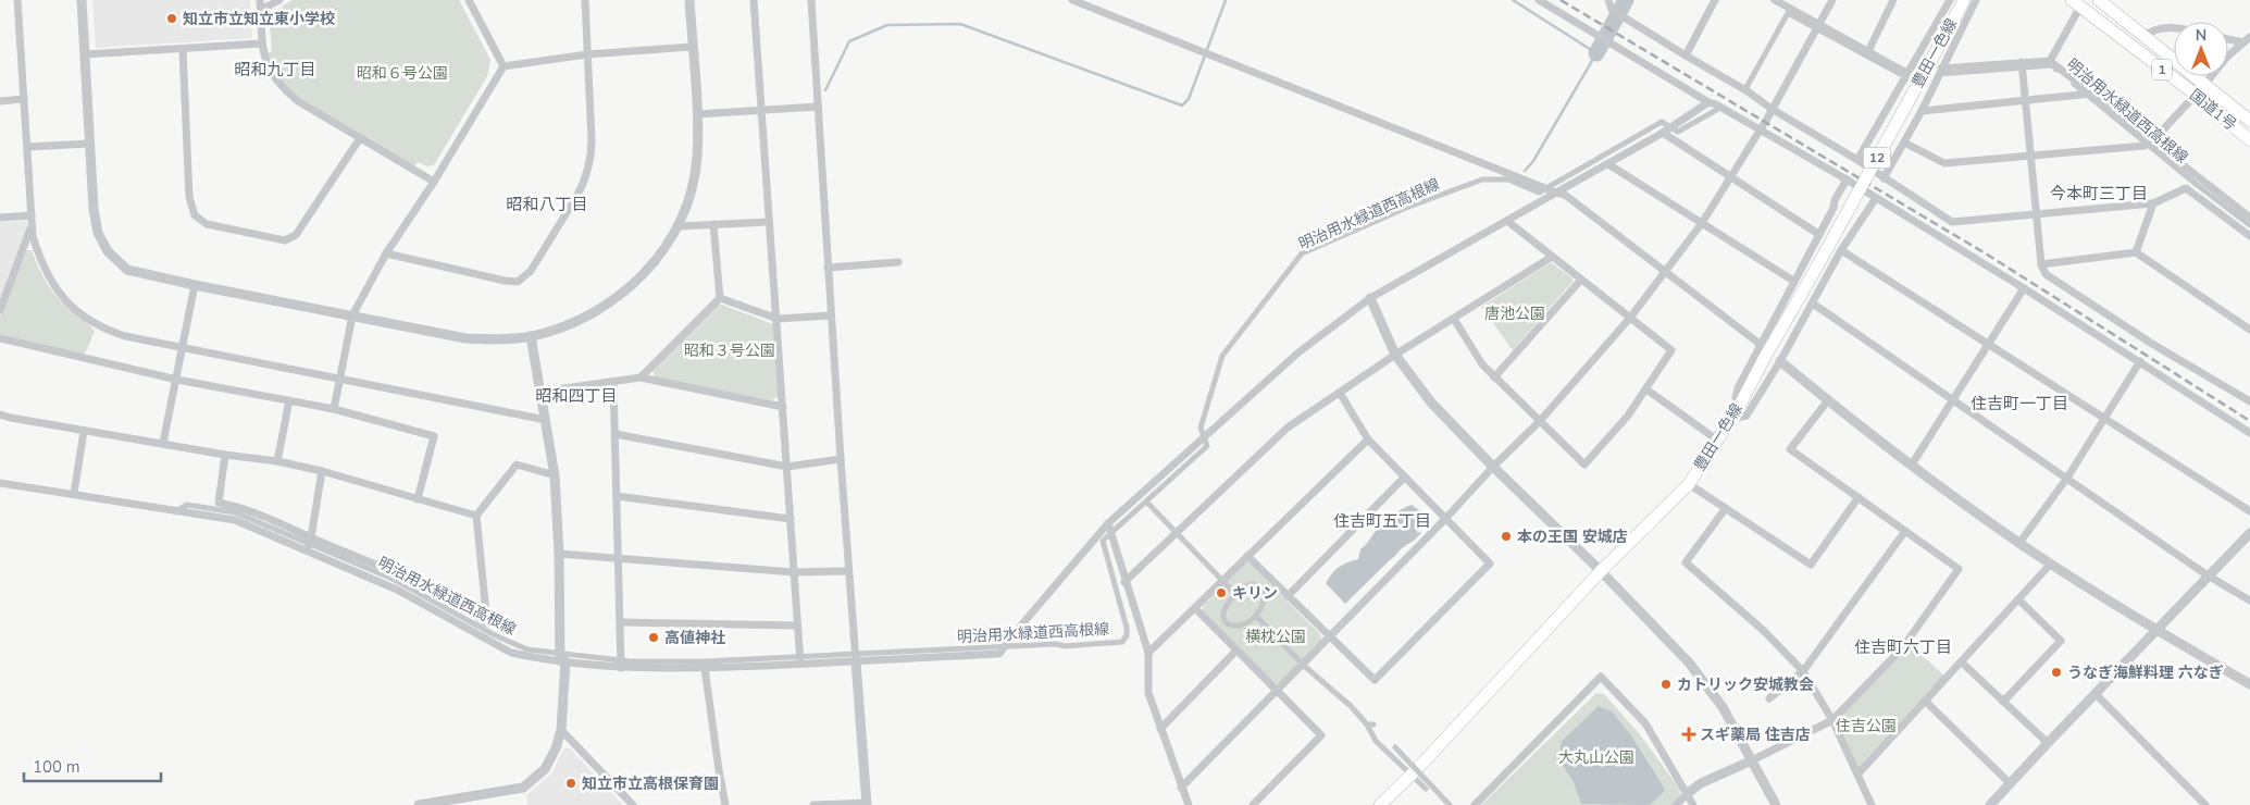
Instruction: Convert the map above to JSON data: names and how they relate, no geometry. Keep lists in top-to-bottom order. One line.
{"streets":{"main road":["豊田一色線","1","国道1号","12"],"street":["明治用水緑道西高根線"]},"districts":["昭和九丁目","今本町三丁目","昭和八丁目","昭和四丁目","住吉町一丁目","住吉町五丁目","住吉町六丁目"],"parks":["昭和６号公園","唐池公園","昭和３号公園","横枕公園","住吉公園","大丸山公園"],"places":{"other":["知立市立知立東小学校","本の王国 安城店","キリン","高値神社","うなぎ海鮮料理 六なぎ","カトリック安城教会","知立市立高根保育園"],"health":["スギ薬局 住吉店"]},"scale_bar":"100 m","north":"top"}
